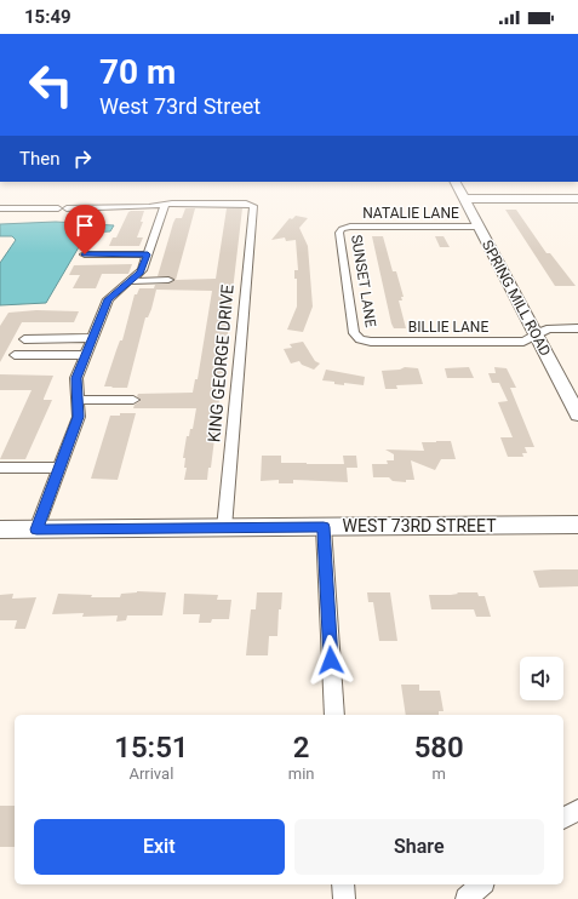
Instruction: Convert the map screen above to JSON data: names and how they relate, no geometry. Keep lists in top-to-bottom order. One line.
{"streets":{"street":["NATALIE LANE","SUNSET LANE","SPRING MILL ROAD","BILLIE LANE","KING GEORGE DRIVE","WEST 73RD STREET"]},"crossings":[["NATALIE LANE","SUNSET LANE"],["NATALIE LANE","SPRING MILL ROAD"],["SUNSET LANE","BILLIE LANE"],["SPRING MILL ROAD","BILLIE LANE"],["KING GEORGE DRIVE","WEST 73RD STREET"]],"page":{"status":"15:49","turn":["70 m","West 73rd Street"],"then":"Then","eta":["15:51","Arrival","2","min","580","m"],"buttons":["Exit","Share"]}}
